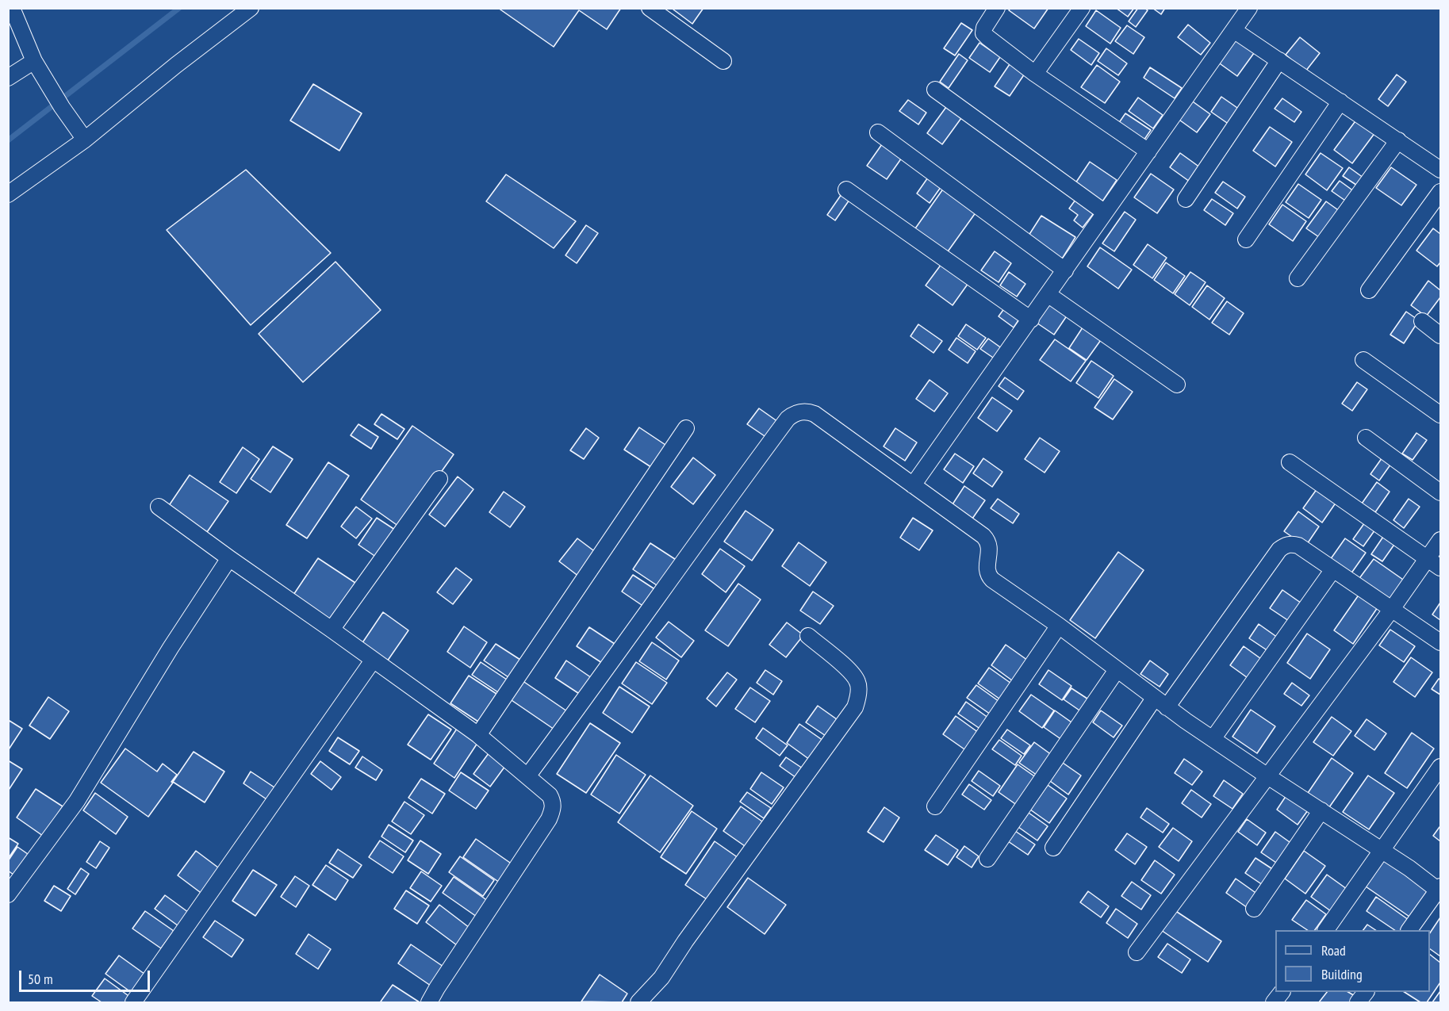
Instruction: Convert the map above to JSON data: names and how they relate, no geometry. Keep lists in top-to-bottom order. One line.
{"legend":["Road","Building"],"scale_bar":"50 m"}
